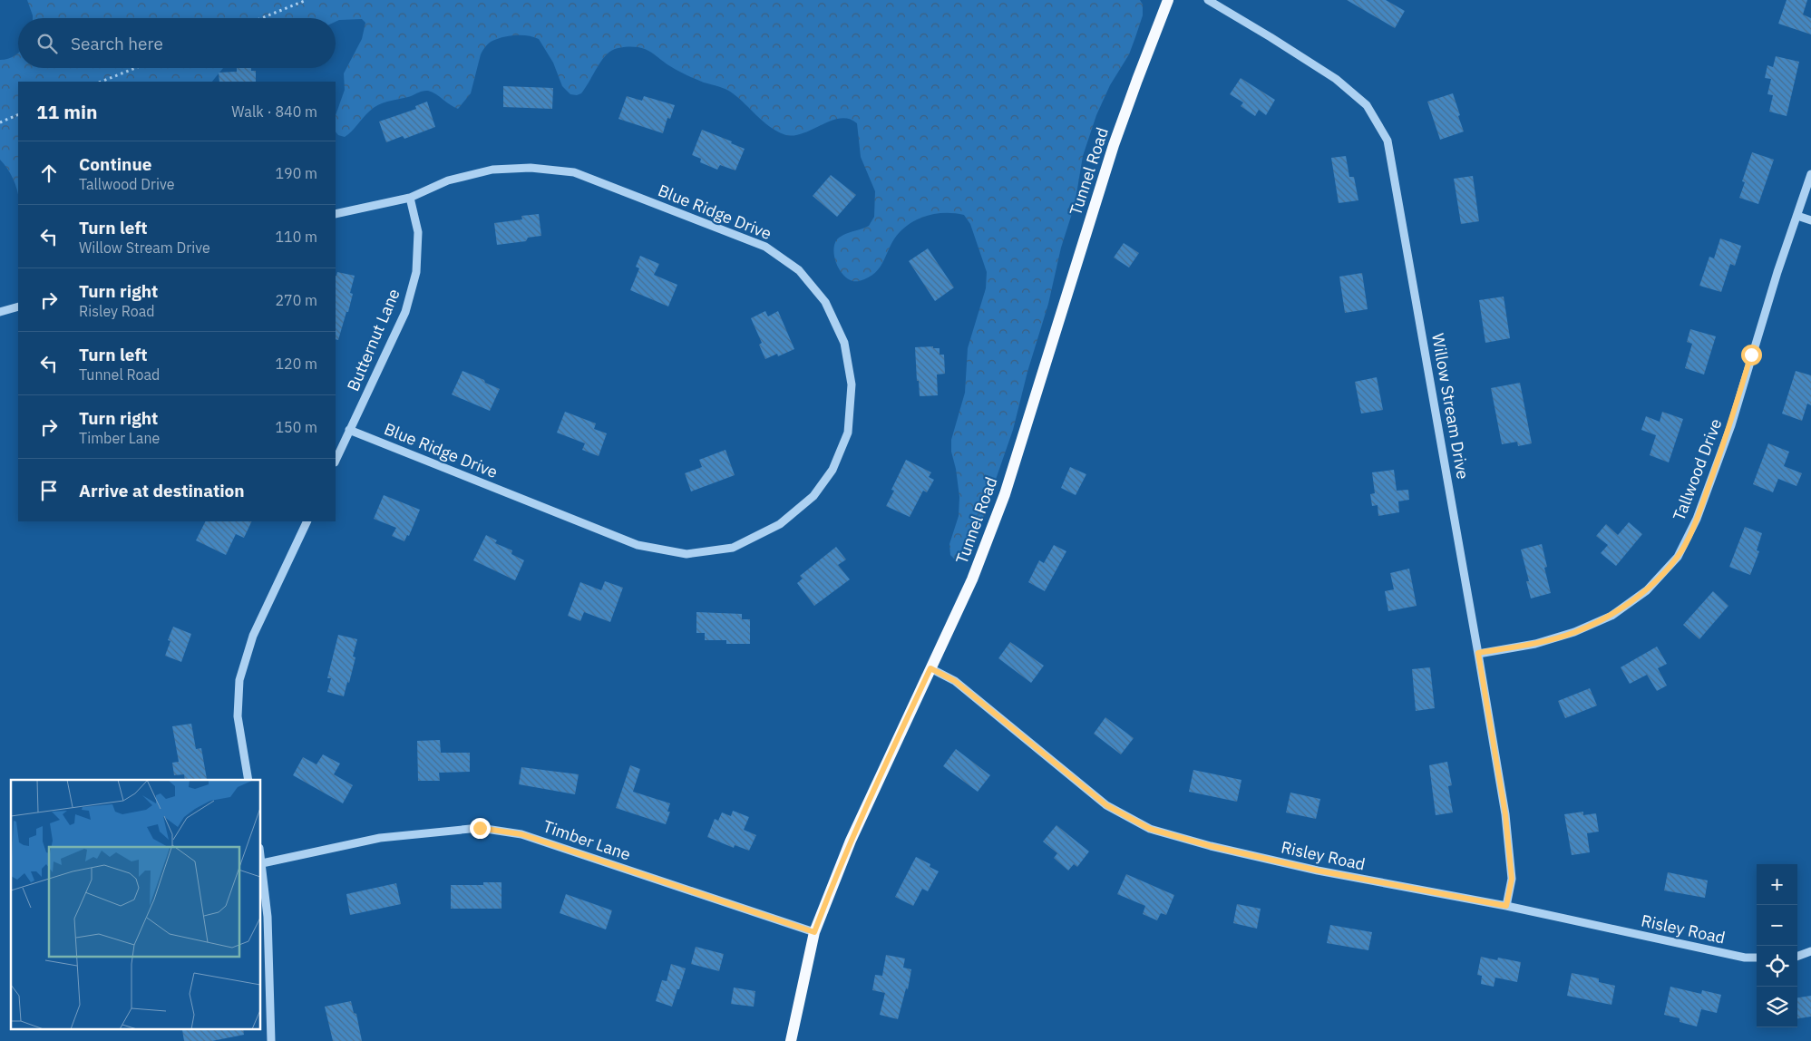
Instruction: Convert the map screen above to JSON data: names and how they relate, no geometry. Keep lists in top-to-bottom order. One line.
{"streets":{"main road":["Tunnel Road"],"street":["Blue Ridge Drive","Butternut Lane","Willow Stream Drive","Tallwood Drive","Timber Lane","Risley Road"]},"crossings":[["Tunnel Road","Timber Lane"],["Tunnel Road","Risley Road"],["Blue Ridge Drive","Butternut Lane"],["Willow Stream Drive","Tallwood Drive"],["Willow Stream Drive","Risley Road"]],"page":{"search":"Search here","heading":["11 min","Walk · 840 m"],"list":[["Continue","Tallwood Drive","190 m"],["Turn left","Willow Stream Drive","110 m"],["Turn right","Risley Road","270 m"],["Turn left","Tunnel Road","120 m"],["Turn right","Timber Lane","150 m"],"Arrive at destination"],"map_buttons":["+","−"]}}
